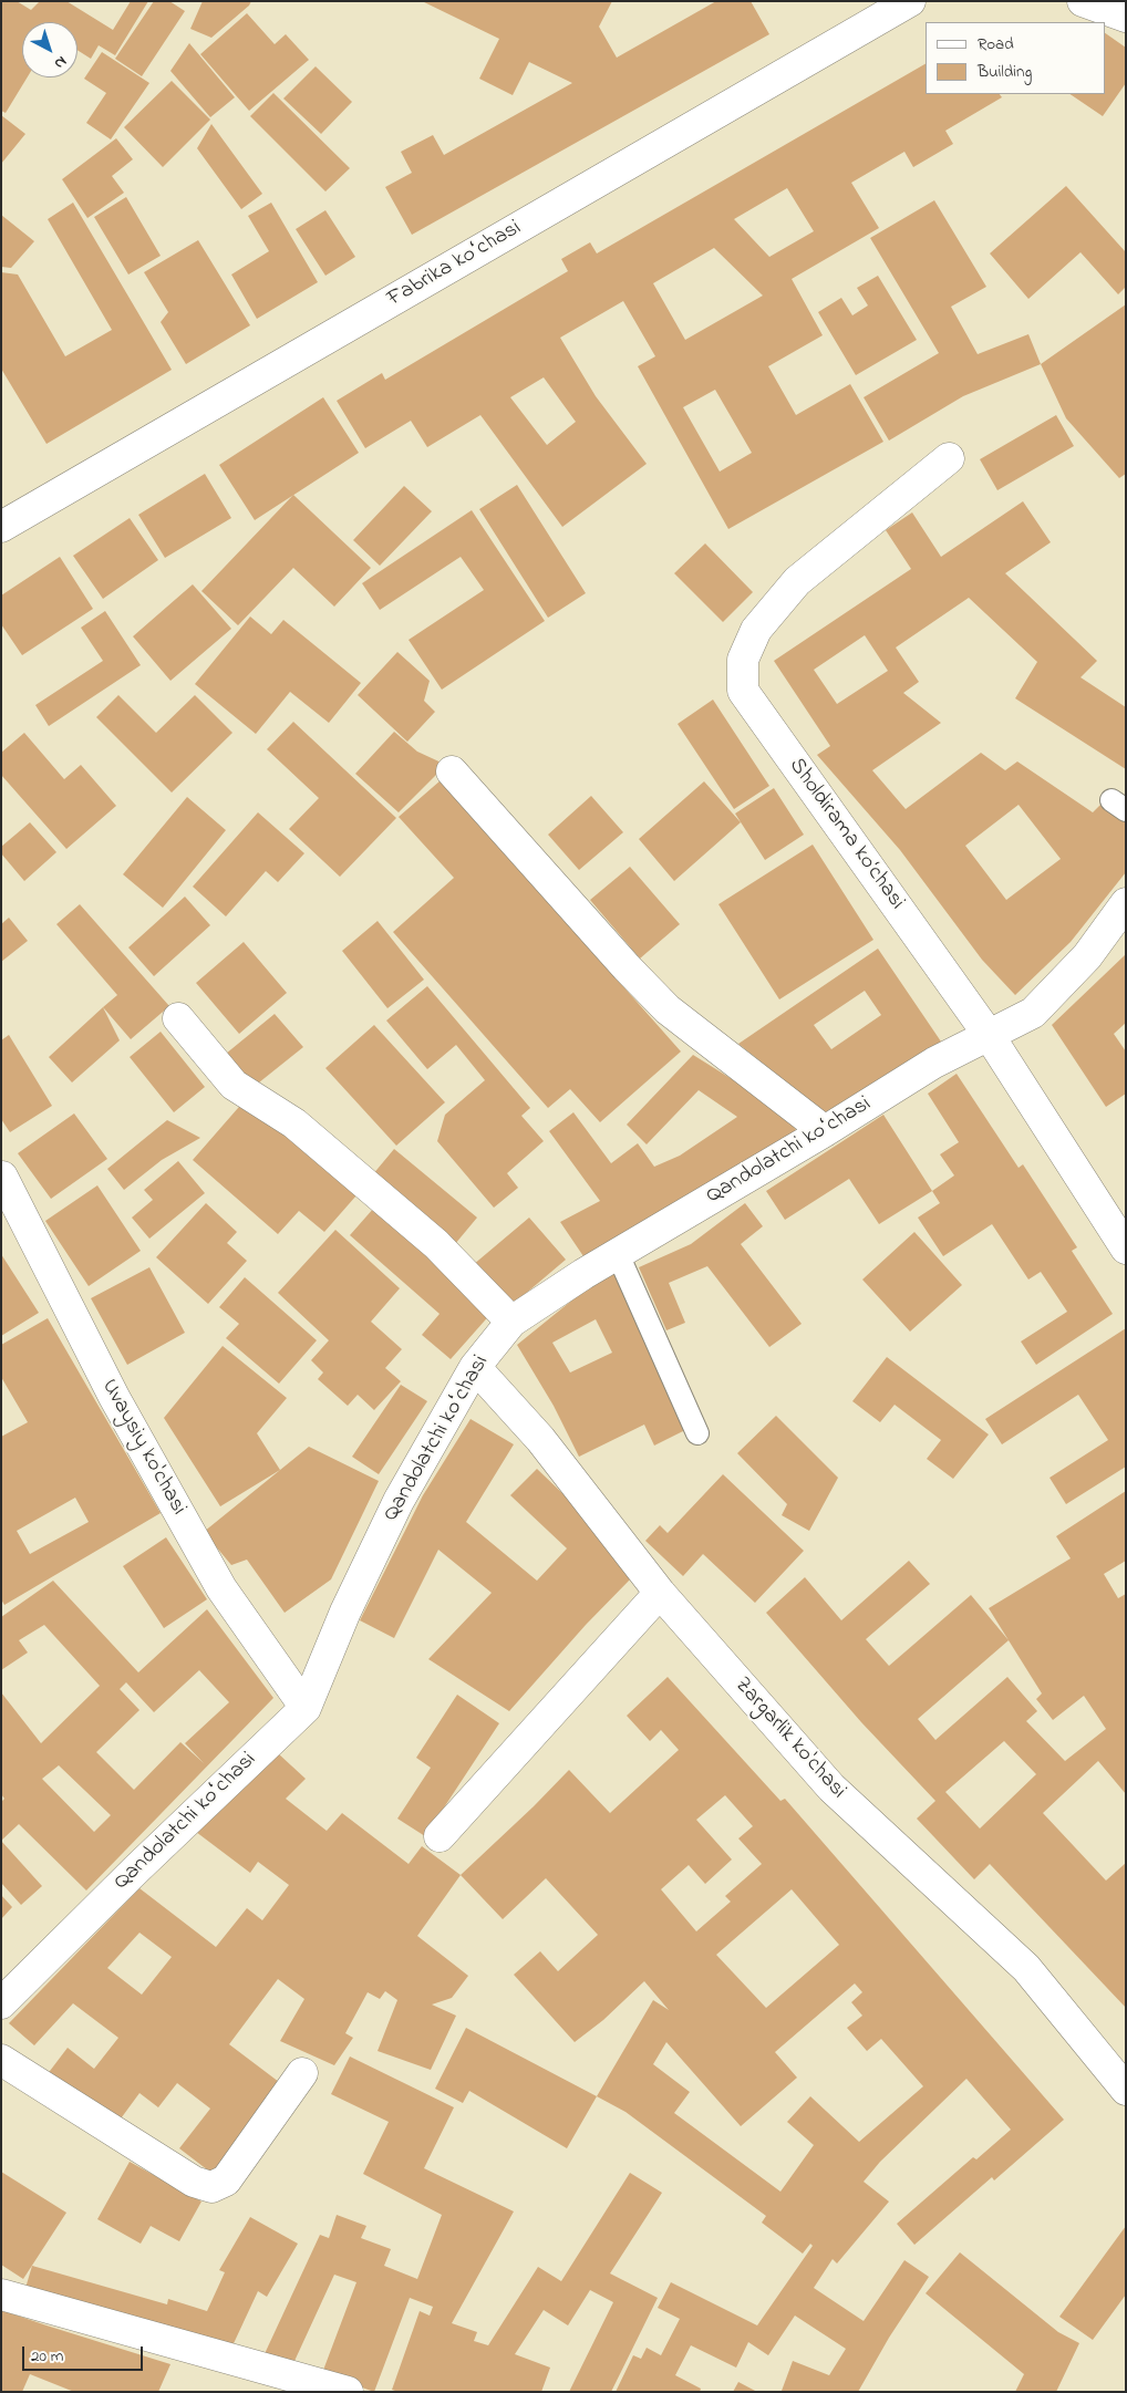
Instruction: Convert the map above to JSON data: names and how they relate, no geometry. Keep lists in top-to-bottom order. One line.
{"streets":{"street":["Fabrika koʻchasi","Sholdirama ko‘chasi","Qandolatchi koʻchasi","Uvaysiy ko'chasi","Zargarlik ko'chasi"]},"crossings":[["Sholdirama ko‘chasi","Qandolatchi koʻchasi"],["Qandolatchi koʻchasi","Uvaysiy ko'chasi"],["Qandolatchi koʻchasi","Zargarlik ko'chasi"]],"legend":["Road","Building"],"scale_bar":"20 m","north":"bottom right"}
